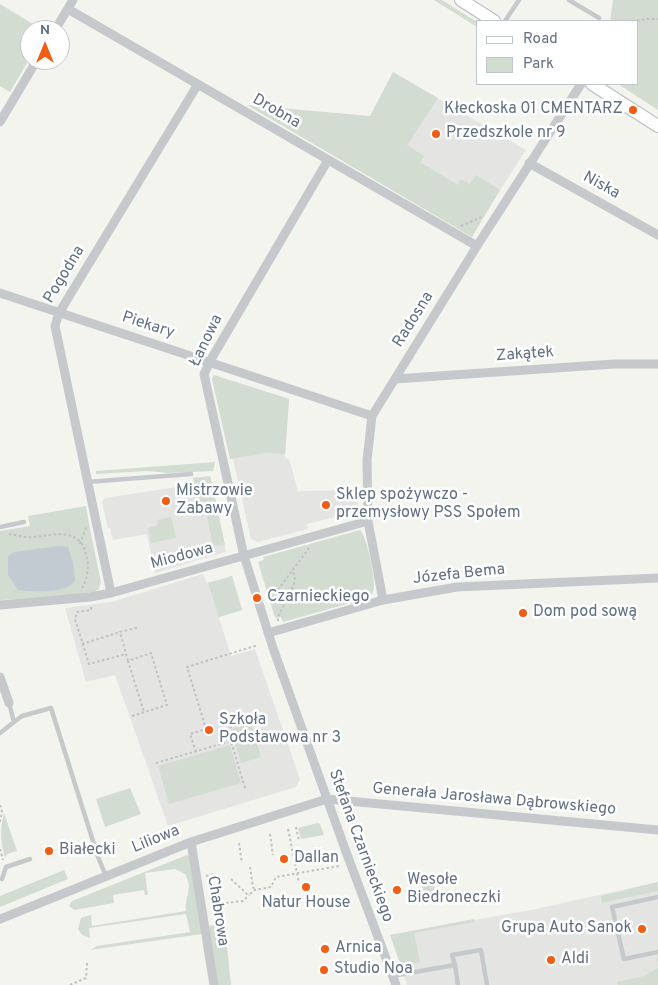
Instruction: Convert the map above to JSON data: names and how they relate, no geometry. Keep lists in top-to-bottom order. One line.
{"streets":{"street":["Drobna","Niska","Pogodna","Radosna","Piekary","Łanowa","Zakątek","Miodowa","Józefa Bema","Generała Jarosława Dąbrowskiego","Liliowa","Stefana Czarnieckiego","Chabrowa"]},"crossings":[["Drobna","Pogodna"],["Drobna","Radosna"],["Drobna","Łanowa"],["Niska","Radosna"],["Pogodna","Piekary"],["Pogodna","Miodowa"],["Radosna","Piekary"],["Radosna","Zakątek"],["Radosna","Miodowa"],["Radosna","Józefa Bema"],["Piekary","Łanowa"],["Łanowa","Miodowa"],["Łanowa","Stefana Czarnieckiego"],["Miodowa","Stefana Czarnieckiego"],["Józefa Bema","Stefana Czarnieckiego"],["Generała Jarosława Dąbrowskiego","Liliowa"],["Generała Jarosława Dąbrowskiego","Stefana Czarnieckiego"],["Liliowa","Stefana Czarnieckiego"],["Liliowa","Chabrowa"]],"places":["Kłeckoska 01 CMENTARZ","Przedszkole nr 9","Mistrzowie Zabawy","Sklep spożywczo - przemysłowy PSS Społem","Czarnieckiego","Dom pod sową","Szkoła Podstawowa nr 3","Białecki","Dallan","Natur House","Wesołe Biedroneczki","Grupa Auto Sanok","Arnica","Aldi","Studio Noa"],"legend":["Road","Park"],"north":"top"}
